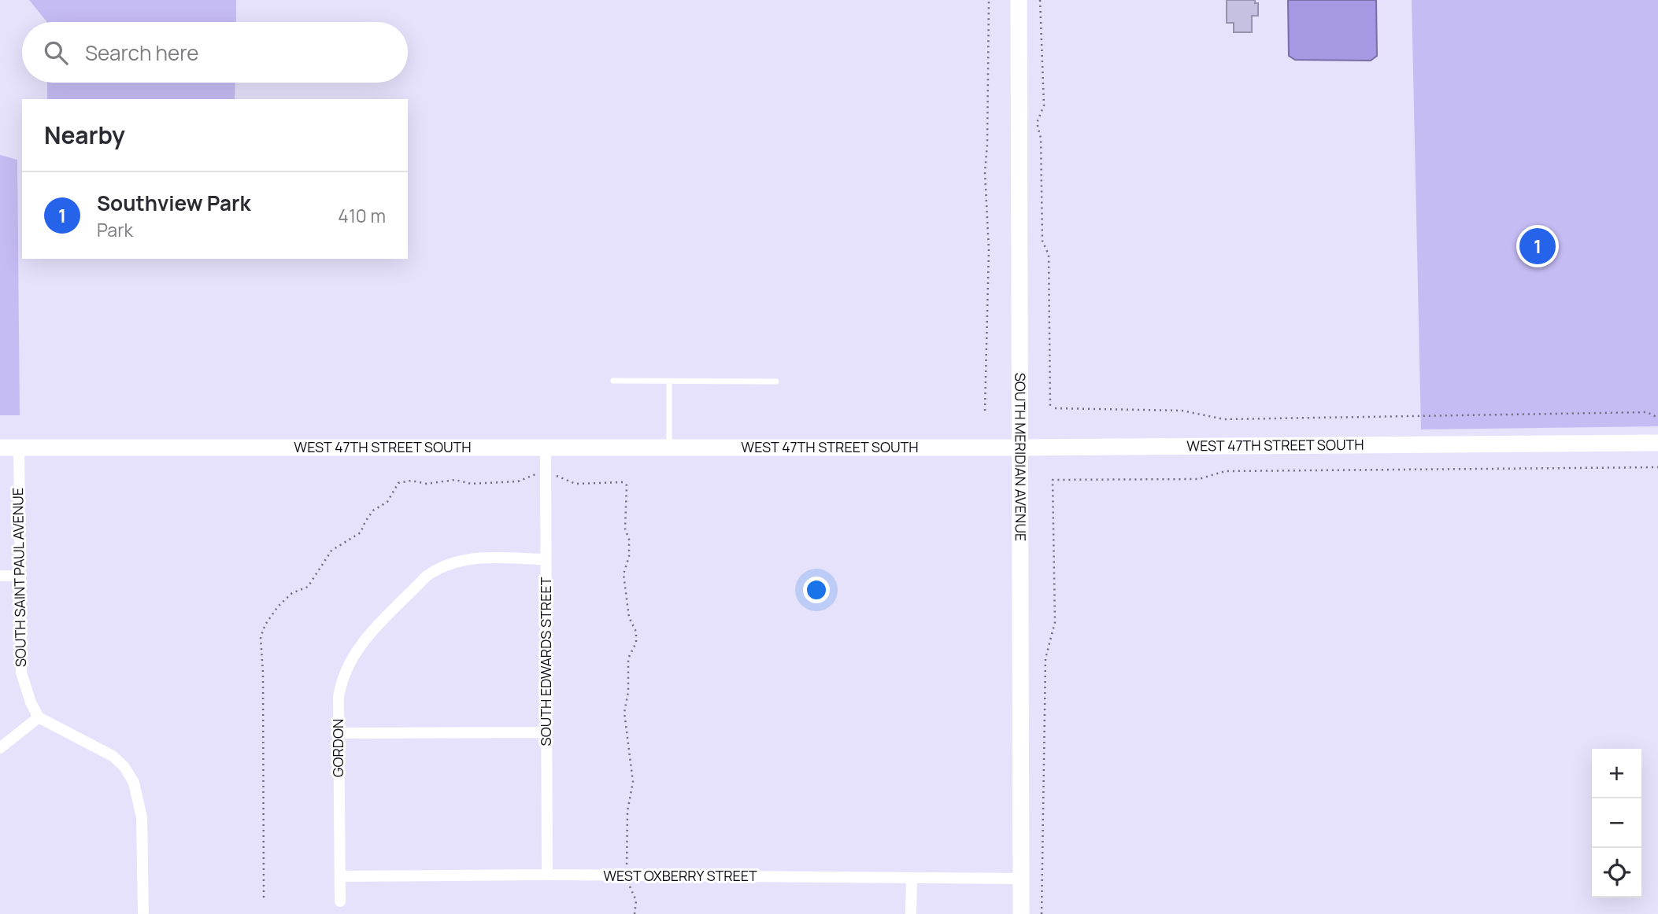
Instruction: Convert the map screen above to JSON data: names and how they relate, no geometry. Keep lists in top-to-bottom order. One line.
{"streets":{"street":["WEST 47TH STREET SOUTH","SOUTH MERIDIAN AVENUE","SOUTH SAINT PAUL AVENUE","SOUTH EDWARDS STREET","GORDON","WEST OXBERRY STREET"]},"crossings":[["WEST 47TH STREET SOUTH","SOUTH MERIDIAN AVENUE"],["WEST 47TH STREET SOUTH","SOUTH SAINT PAUL AVENUE"],["WEST 47TH STREET SOUTH","SOUTH EDWARDS STREET"],["SOUTH MERIDIAN AVENUE","WEST OXBERRY STREET"],["SOUTH EDWARDS STREET","GORDON"],["SOUTH EDWARDS STREET","WEST OXBERRY STREET"],["GORDON","WEST OXBERRY STREET"]],"page":{"search":"Search here","heading":"Nearby","list":[{"mark":"1","name":"Southview Park","note":"Park","value":"410 m"}],"pins":"1","map_buttons":["+","−"]}}
